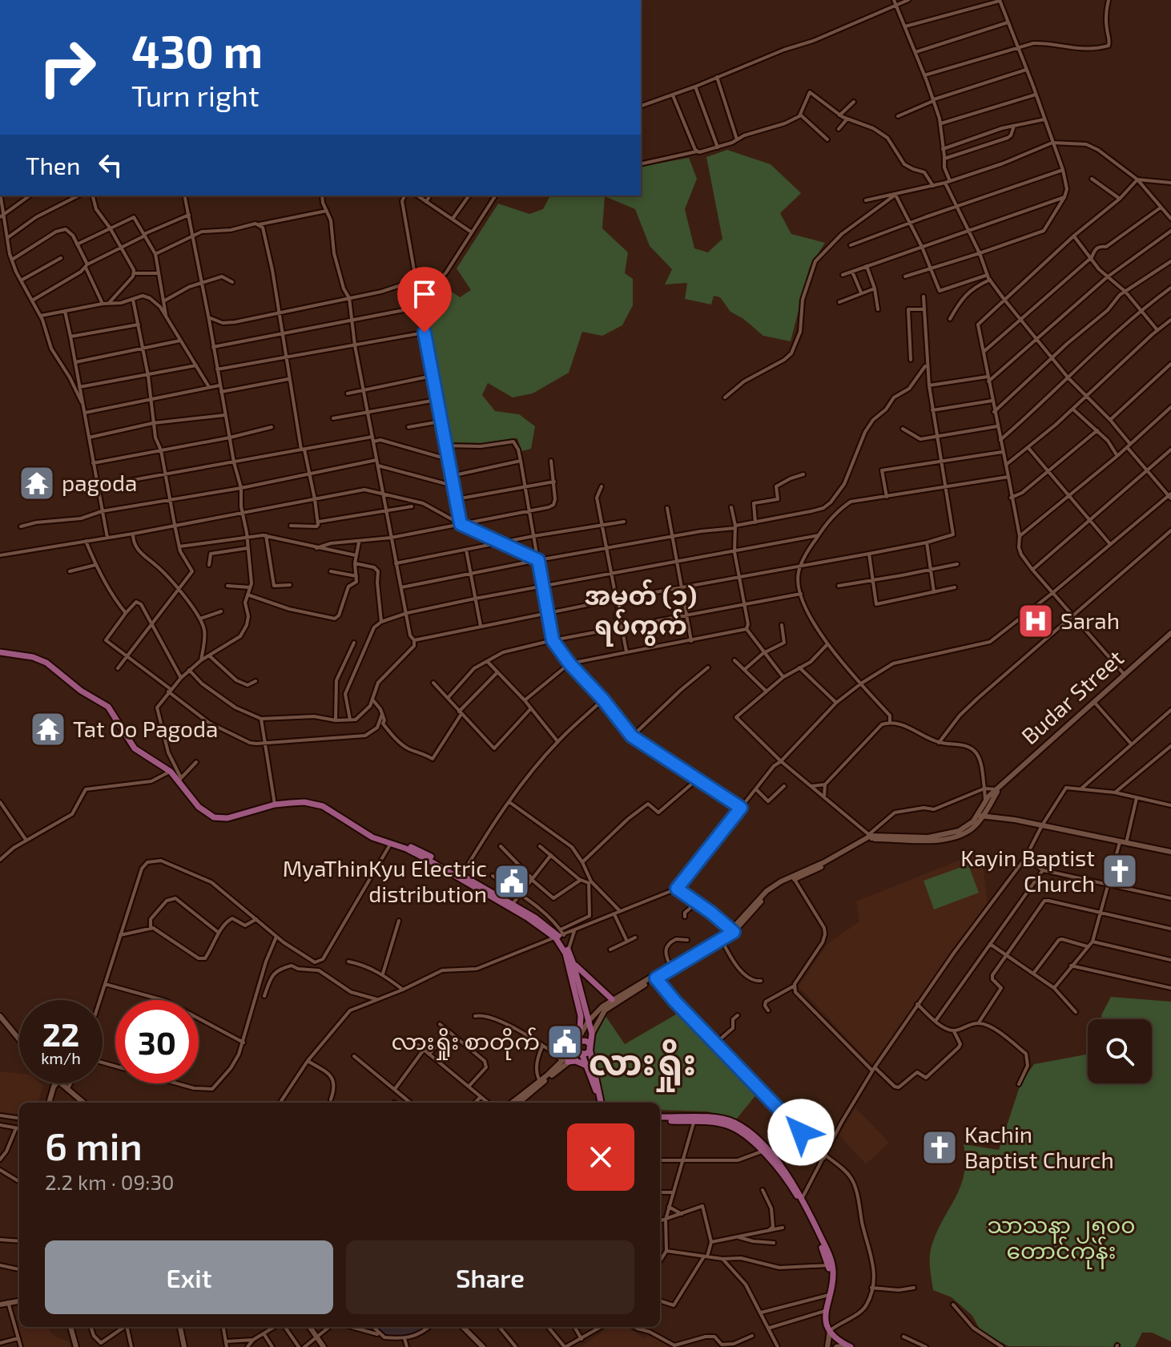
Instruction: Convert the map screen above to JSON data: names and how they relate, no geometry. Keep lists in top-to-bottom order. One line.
{"streets":{"main road":["Budar Street"]},"districts":["အမှတ် (၁) ရပ်ကွက်","လားရှိုး"],"parks":["သာသနာ ၂၅၀၀ တောင်ကုန်း"],"places":{"temple":["pagoda","Tat Oo Pagoda"],"hospital":["Sarah"],"church":["Kayin Baptist Church","Kachin Baptist Church"],"public building":["MyaThinKyu Electric distribution","လားရှိုး စာတိုက်"]},"page":{"turn":["430 m","Turn right"],"then":"Then","speed":"22 km/h","limit":"30","heading":["6 min","2.2 km · 09:30"],"buttons":["Exit","Share"]}}
